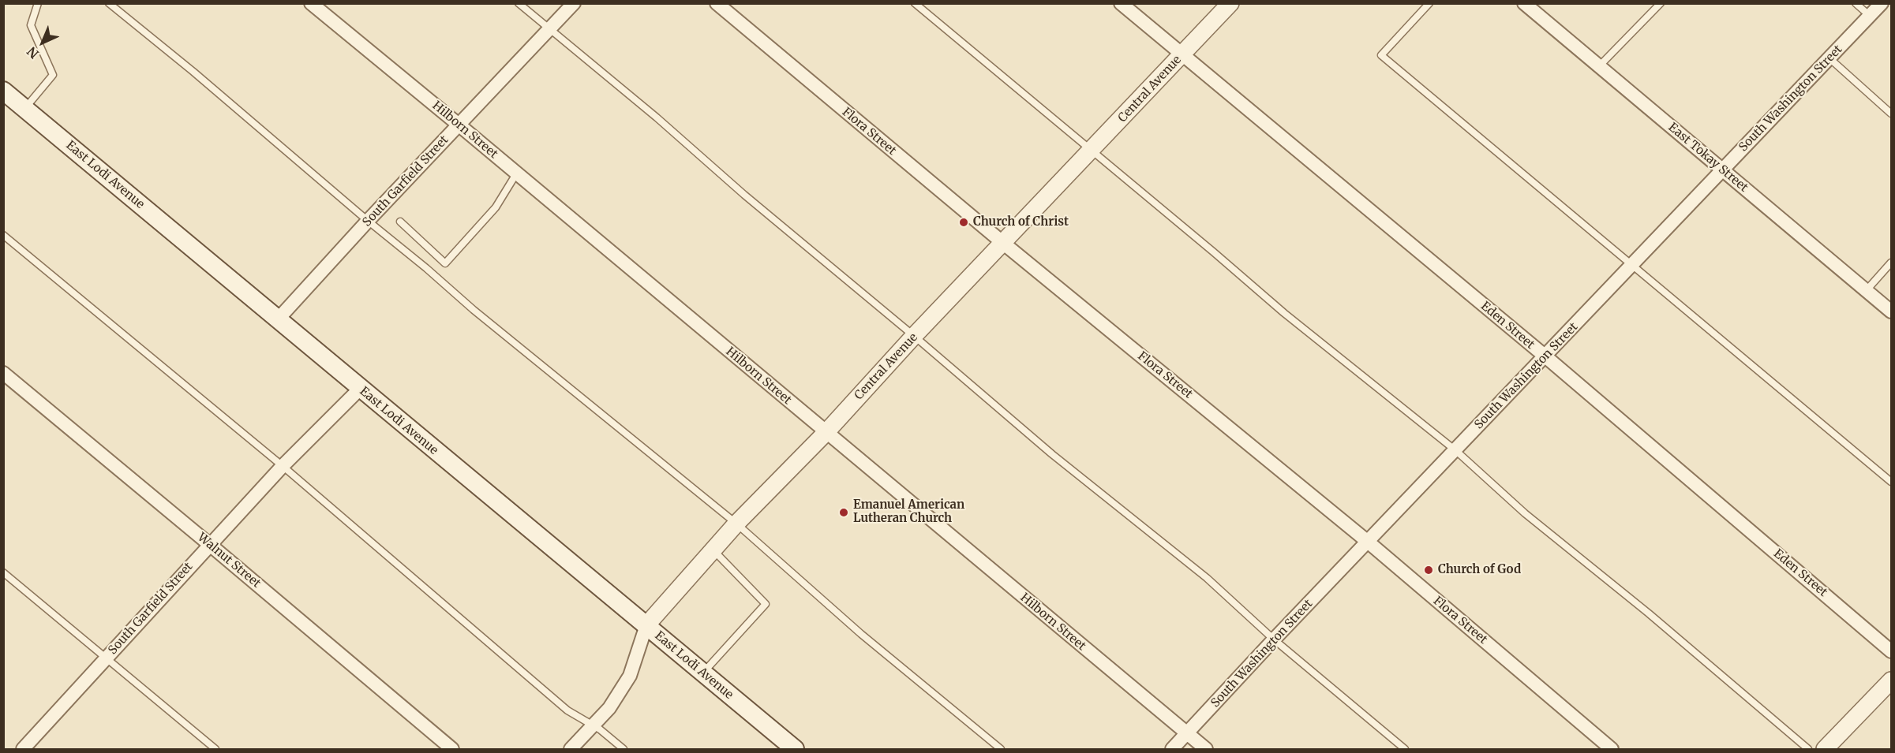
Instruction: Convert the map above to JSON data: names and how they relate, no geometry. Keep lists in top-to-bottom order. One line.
{"streets":{"main road":["East Lodi Avenue"],"street":["Central Avenue","South Washington Street","Hilborn Street","Flora Street","East Tokay Street","South Garfield Street","Eden Street","Walnut Street"]},"crossings":[["Central Avenue","Hilborn Street"],["Central Avenue","Flora Street"],["Central Avenue","East Lodi Avenue"],["Central Avenue","Eden Street"],["South Washington Street","Hilborn Street"],["South Washington Street","Flora Street"],["South Washington Street","East Tokay Street"],["South Washington Street","Eden Street"],["Hilborn Street","South Garfield Street"],["East Lodi Avenue","South Garfield Street"],["South Garfield Street","Walnut Street"]],"places":["Church of Christ","Emanuel American Lutheran Church","Church of God"],"north":"bottom left"}
